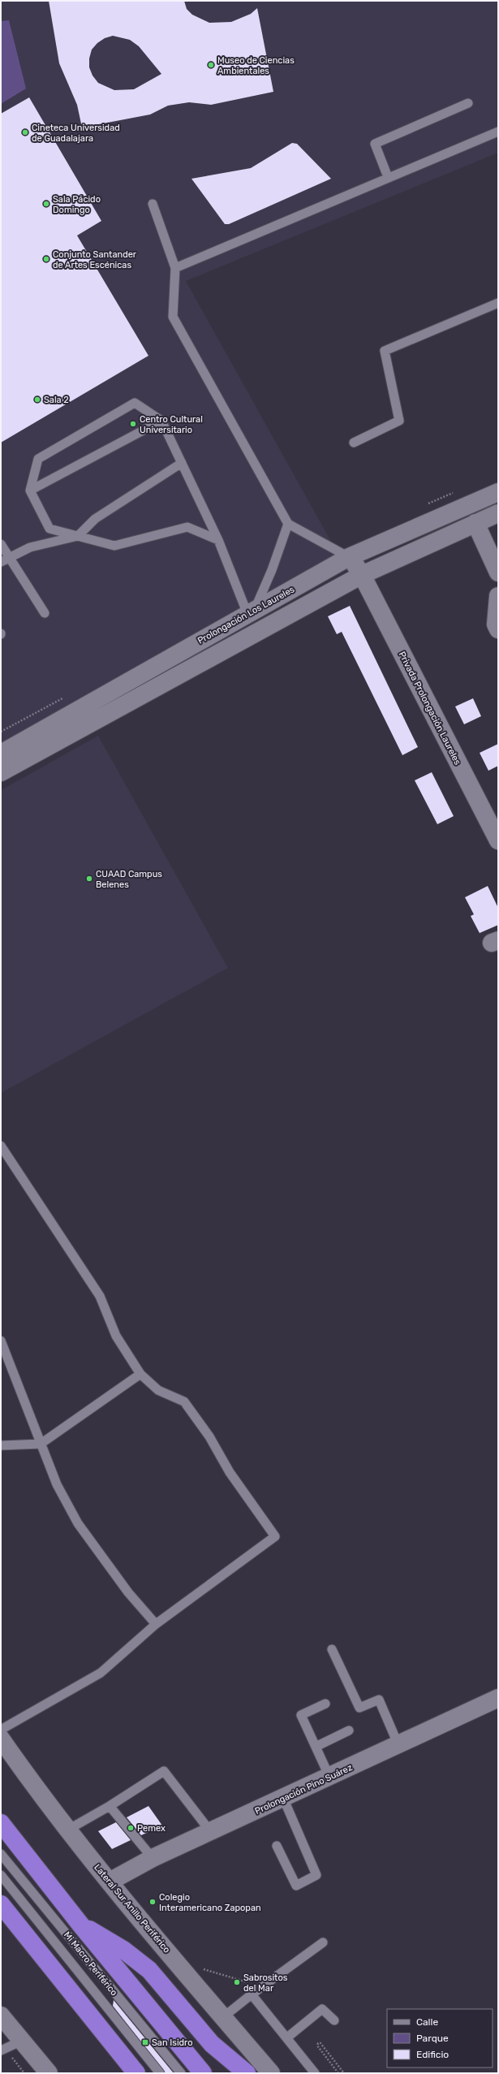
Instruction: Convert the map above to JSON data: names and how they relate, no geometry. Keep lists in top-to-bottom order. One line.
{"streets":{"street":["Prolongación Los Laureles","Privada Prolongación Laureles","Prolongación Pino Suárez","Lateral Sur Anillo Periférico"],"lane":["Mi Macro Periférico"]},"crossings":[["Prolongación Los Laureles","Privada Prolongación Laureles"],["Prolongación Pino Suárez","Lateral Sur Anillo Periférico"]],"places":{"other":["Museo de Ciencias Ambientales","Cineteca Universidad de Guadalajara","Sala Pácido Domingo","Conjunto Santander de Artes Escénicas","Sala 2","Centro Cultural Universitario","CUAAD Campus Belenes","Pemex","Colegio Interamericano Zapopan","Sabrositos del Mar"],"transit":["San Isidro"]},"legend":["Calle","Parque","Edificio"]}
